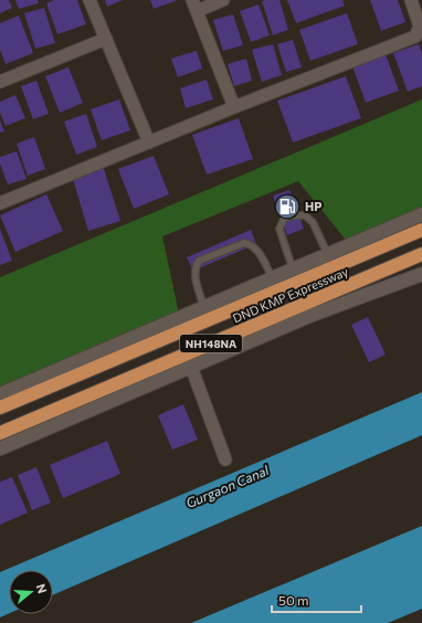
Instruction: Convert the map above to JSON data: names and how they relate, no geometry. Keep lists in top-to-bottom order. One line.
{"streets":{"highway":["DND KMP Expressway","NH148NA"]},"water":["Gurgaon Canal"],"places":{"fuel station":["HP"]},"scale_bar":"50 m","north":"right"}
